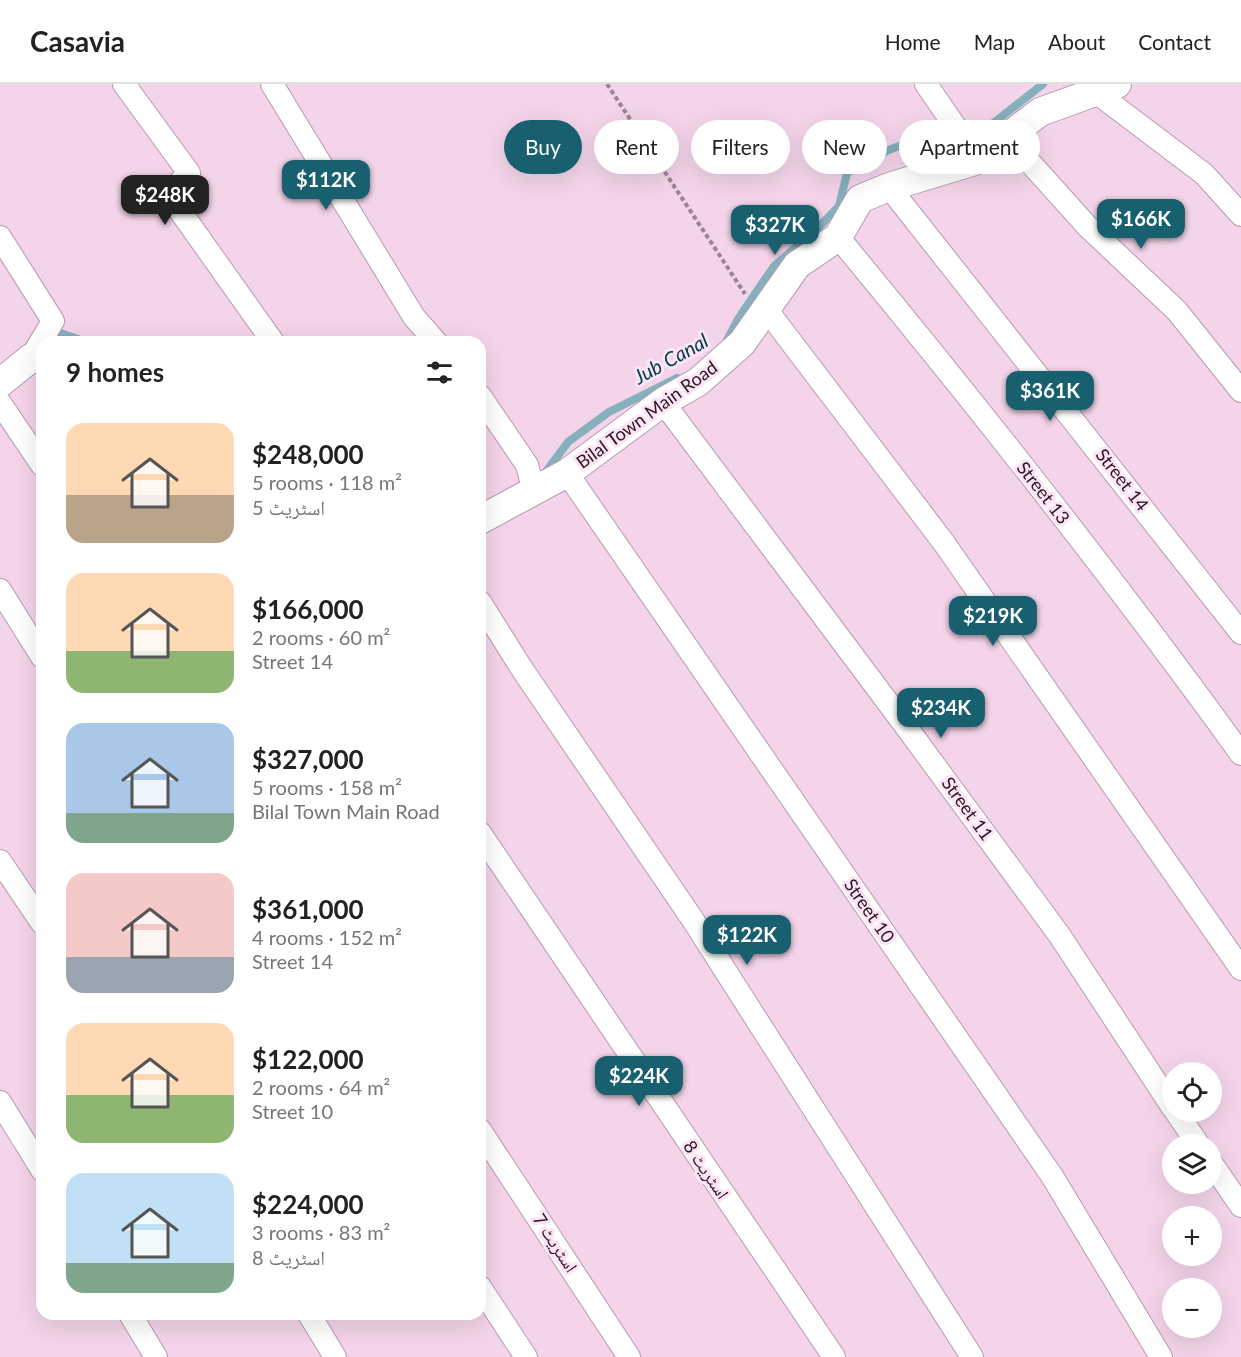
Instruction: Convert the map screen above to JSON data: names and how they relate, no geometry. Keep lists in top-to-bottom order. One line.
{"streets":{"street":["Bilal Town Main Road","Street 14","Street 13","Street 11","Street 10","اسٹریٹ 8","اسٹریٹ 7"]},"crossings":[["Bilal Town Main Road","Street 14"],["Bilal Town Main Road","Street 13"],["Bilal Town Main Road","Street 11"],["Bilal Town Main Road","Street 10"]],"water":["Jub Canal"],"page":{"header":"Casavia","nav":["Home","Map","About","Contact"],"chip":["Buy","Rent","Filters","New","Apartment"],"price":["$112K","$248K","$166K","$327K","$361K","$219K","$234K","$122K","$224K"],"heading":"9 homes","list":[{"name":"$248,000","note":"5 rooms · 118 m² · اسٹریٹ 5"},{"name":"$166,000","note":"2 rooms · 60 m² · Street 14"},{"name":"$327,000","note":"5 rooms · 158 m² · Bilal Town Main Road"},{"name":"$361,000","note":"4 rooms · 152 m² · Street 14"},{"name":"$122,000","note":"2 rooms · 64 m² · Street 10"},{"name":"$224,000","note":"3 rooms · 83 m² · اسٹریٹ 8"}],"map_buttons":["+","−"]}}
